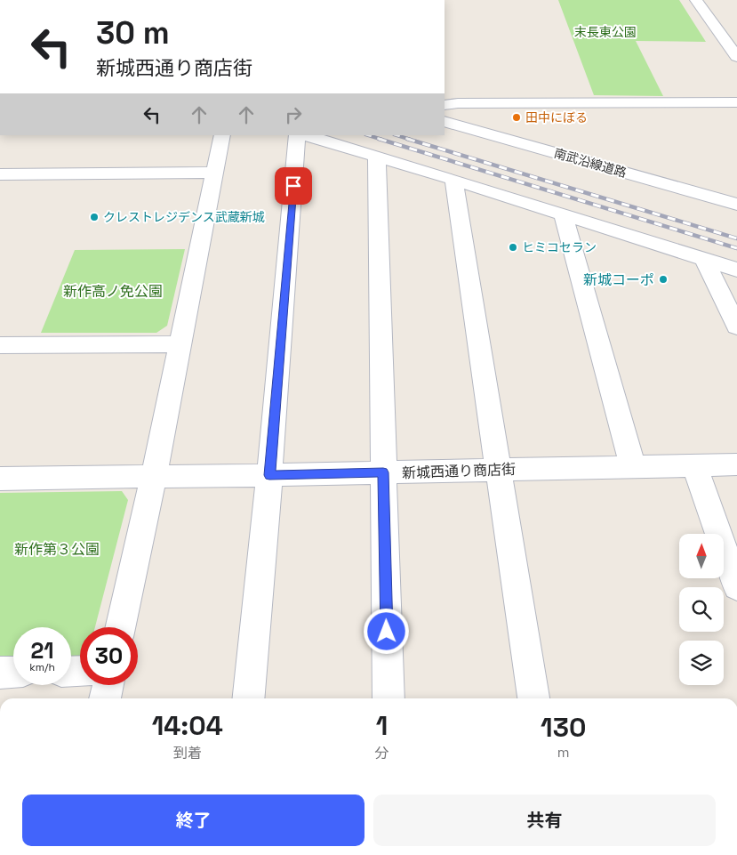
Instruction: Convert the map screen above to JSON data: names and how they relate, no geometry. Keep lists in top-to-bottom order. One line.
{"streets":{"street":["南武沿線道路","新城西通り商店街"]},"parks":["末長東公園","新作高ノ免公園","新作第３公園"],"places":["田中にぼる","クレストレジデンス武蔵新城","ヒミコセラン","新城コーポ"],"north":"top","page":{"turn":["30 m","新城西通り商店街"],"speed":"21 km/h","limit":"30","eta":["14:04","到着","1","分","130","m"],"buttons":["終了","共有"]}}
